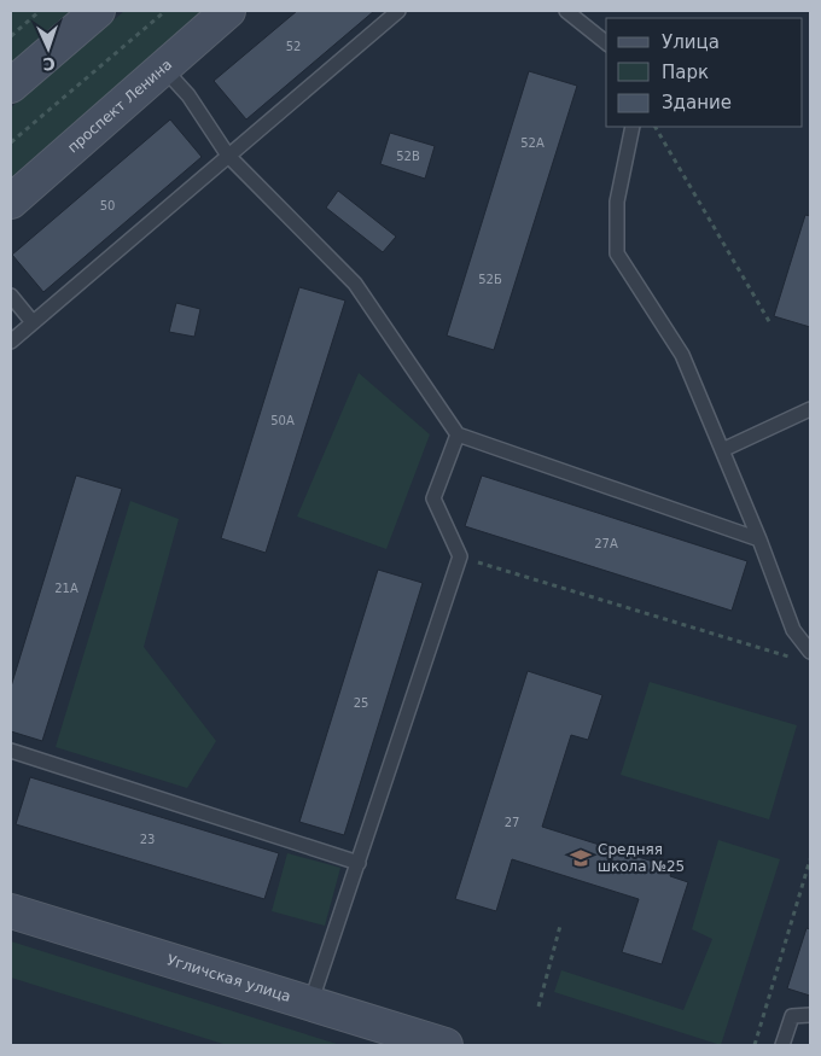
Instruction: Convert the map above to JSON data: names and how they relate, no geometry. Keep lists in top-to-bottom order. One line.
{"streets":{"main road":["проспект Ленина","Угличская улица"]},"places":{"school or university":["Средняя школа №25"]},"house_numbers":["52","52А","52В","50","52Б","50А","27А","21А","25","27","23"],"legend":["Улица","Парк","Здание"],"north":"bottom"}
